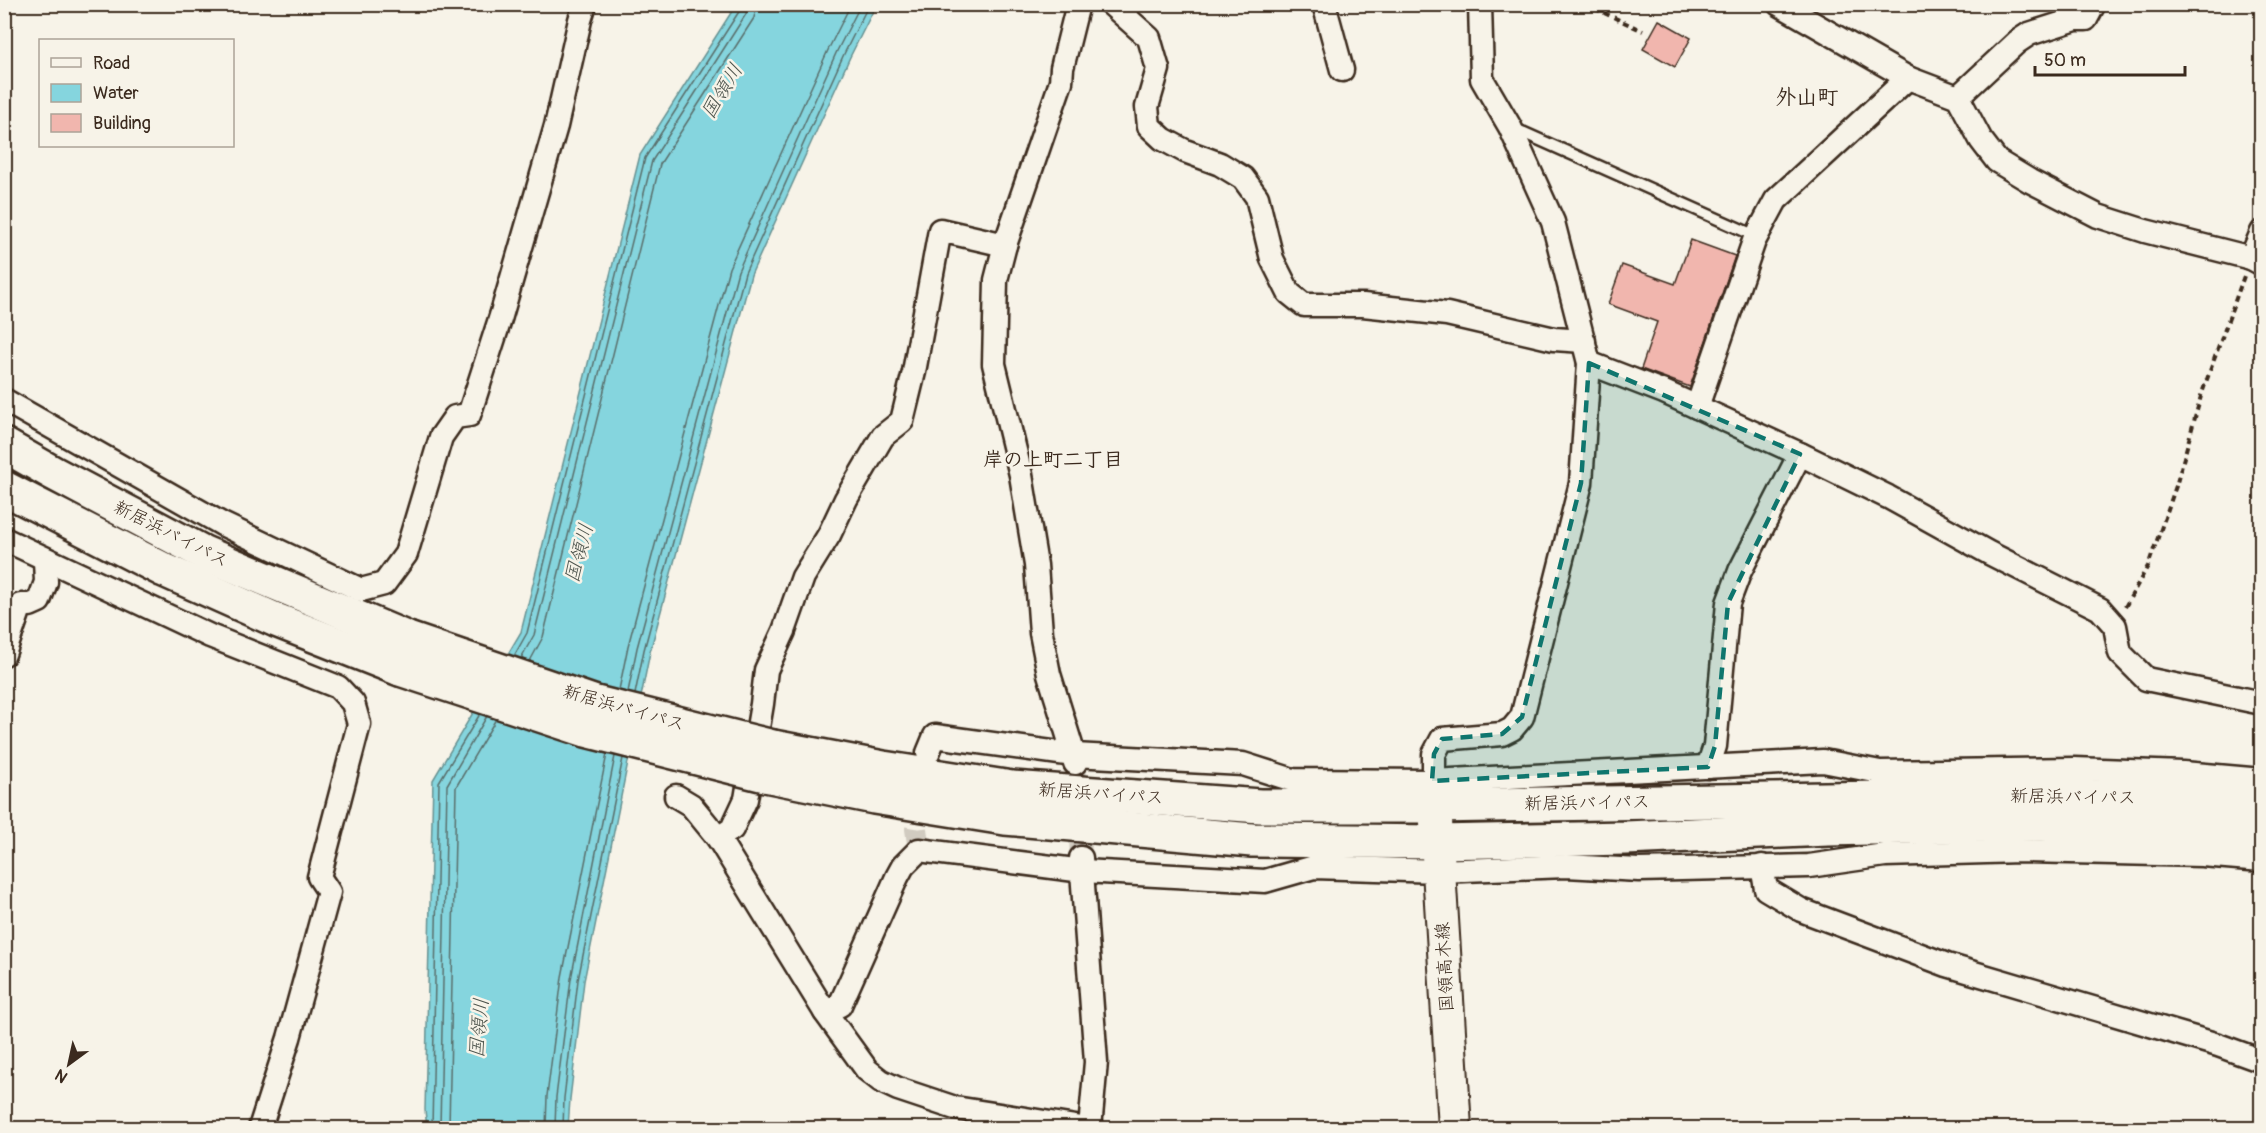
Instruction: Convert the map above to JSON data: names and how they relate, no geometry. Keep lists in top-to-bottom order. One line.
{"streets":{"highway":["新居浜バイパス"],"main road":["国領高木線"]},"crossings":[["新居浜バイパス","国領高木線"]],"districts":["外山町","岸の上町二丁目"],"water":["国領川"],"legend":["Road","Water","Building"],"scale_bar":"50 m","north":"bottom left"}
